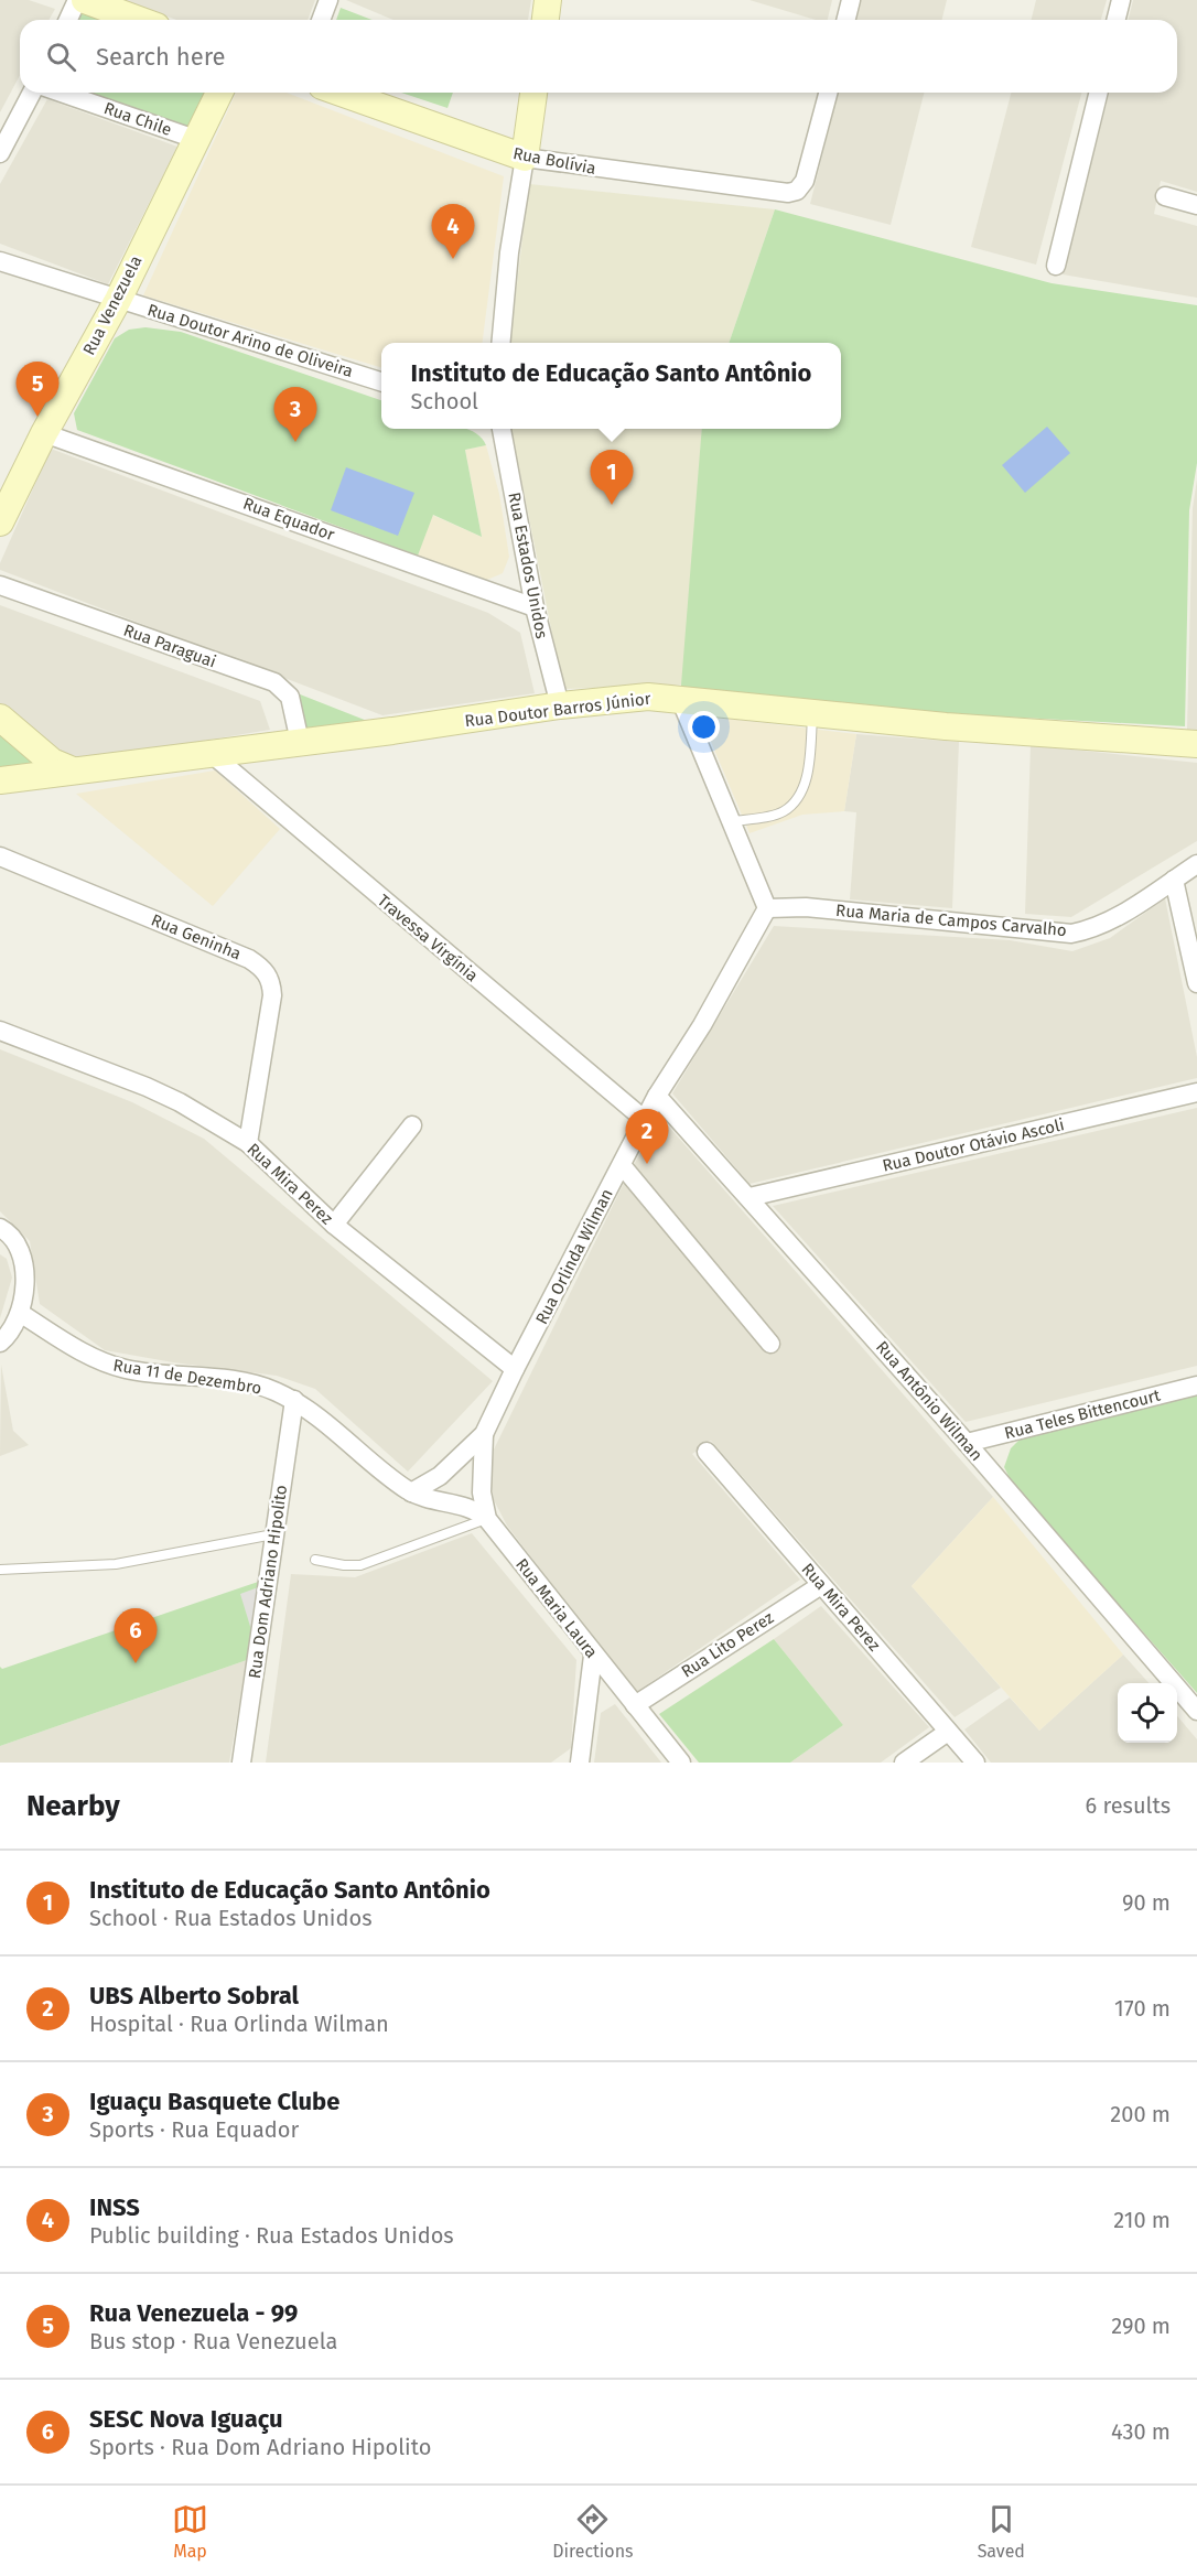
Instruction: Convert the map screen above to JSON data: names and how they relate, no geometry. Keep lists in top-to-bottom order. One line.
{"streets":{"main road":["Rua Bolívia","Rua Venezuela","Rua Doutor Barros Júnior"],"street":["Rua Chile","Rua Doutor Arino de Oliveira","Rua Equador","Rua Estados Unidos","Rua Paraguai","Rua Maria de Campos Carvalho","Rua Geninha","Travessa Virgínia","Rua Doutor Otávio Ascoli","Rua Mira Perez","Rua Orlinda Wilman","Rua 11 de Dezembro","Rua Antônio Wilman","Rua Teles Bittencourt","Rua Dom Adriano Hipolito","Rua Maria Laura","Rua Lito Perez"]},"crossings":[["Rua Chile","Rua Venezuela"],["Rua Venezuela","Rua Doutor Arino de Oliveira"],["Rua Venezuela","Rua Equador"],["Rua Equador","Rua Estados Unidos"],["Rua Estados Unidos","Rua Doutor Barros Júnior"],["Rua Paraguai","Rua Doutor Barros Júnior"],["Rua Doutor Barros Júnior","Travessa Virgínia"],["Rua Maria de Campos Carvalho","Rua Orlinda Wilman"],["Rua Geninha","Rua Mira Perez"],["Travessa Virgínia","Rua Orlinda Wilman"],["Rua Doutor Otávio Ascoli","Rua Antônio Wilman"],["Rua Mira Perez","Rua Orlinda Wilman"],["Rua Mira Perez","Rua Lito Perez"],["Rua Orlinda Wilman","Rua 11 de Dezembro"],["Rua Orlinda Wilman","Rua Antônio Wilman"],["Rua 11 de Dezembro","Rua Dom Adriano Hipolito"],["Rua 11 de Dezembro","Rua Maria Laura"],["Rua Antônio Wilman","Rua Teles Bittencourt"],["Rua Maria Laura","Rua Lito Perez"]],"page":{"search":"Search here","pins":["4","5","3","1","2","6"],"popup":["Instituto de Educação Santo Antônio","School"],"heading":["Nearby","6 results"],"list":[{"mark":"1","name":"Instituto de Educação Santo Antônio","note":"School · Rua Estados Unidos","value":"90 m"},{"mark":"2","name":"UBS Alberto Sobral","note":"Hospital · Rua Orlinda Wilman","value":"170 m"},{"mark":"3","name":"Iguaçu Basquete Clube","note":"Sports · Rua Equador","value":"200 m"},{"mark":"4","name":"INSS","note":"Public building · Rua Estados Unidos","value":"210 m"},{"mark":"5","name":"Rua Venezuela - 99","note":"Bus stop · Rua Venezuela","value":"290 m"},{"mark":"6","name":"SESC Nova Iguaçu","note":"Sports · Rua Dom Adriano Hipolito","value":"430 m"}],"nav":["Map","Directions","Saved"]}}
